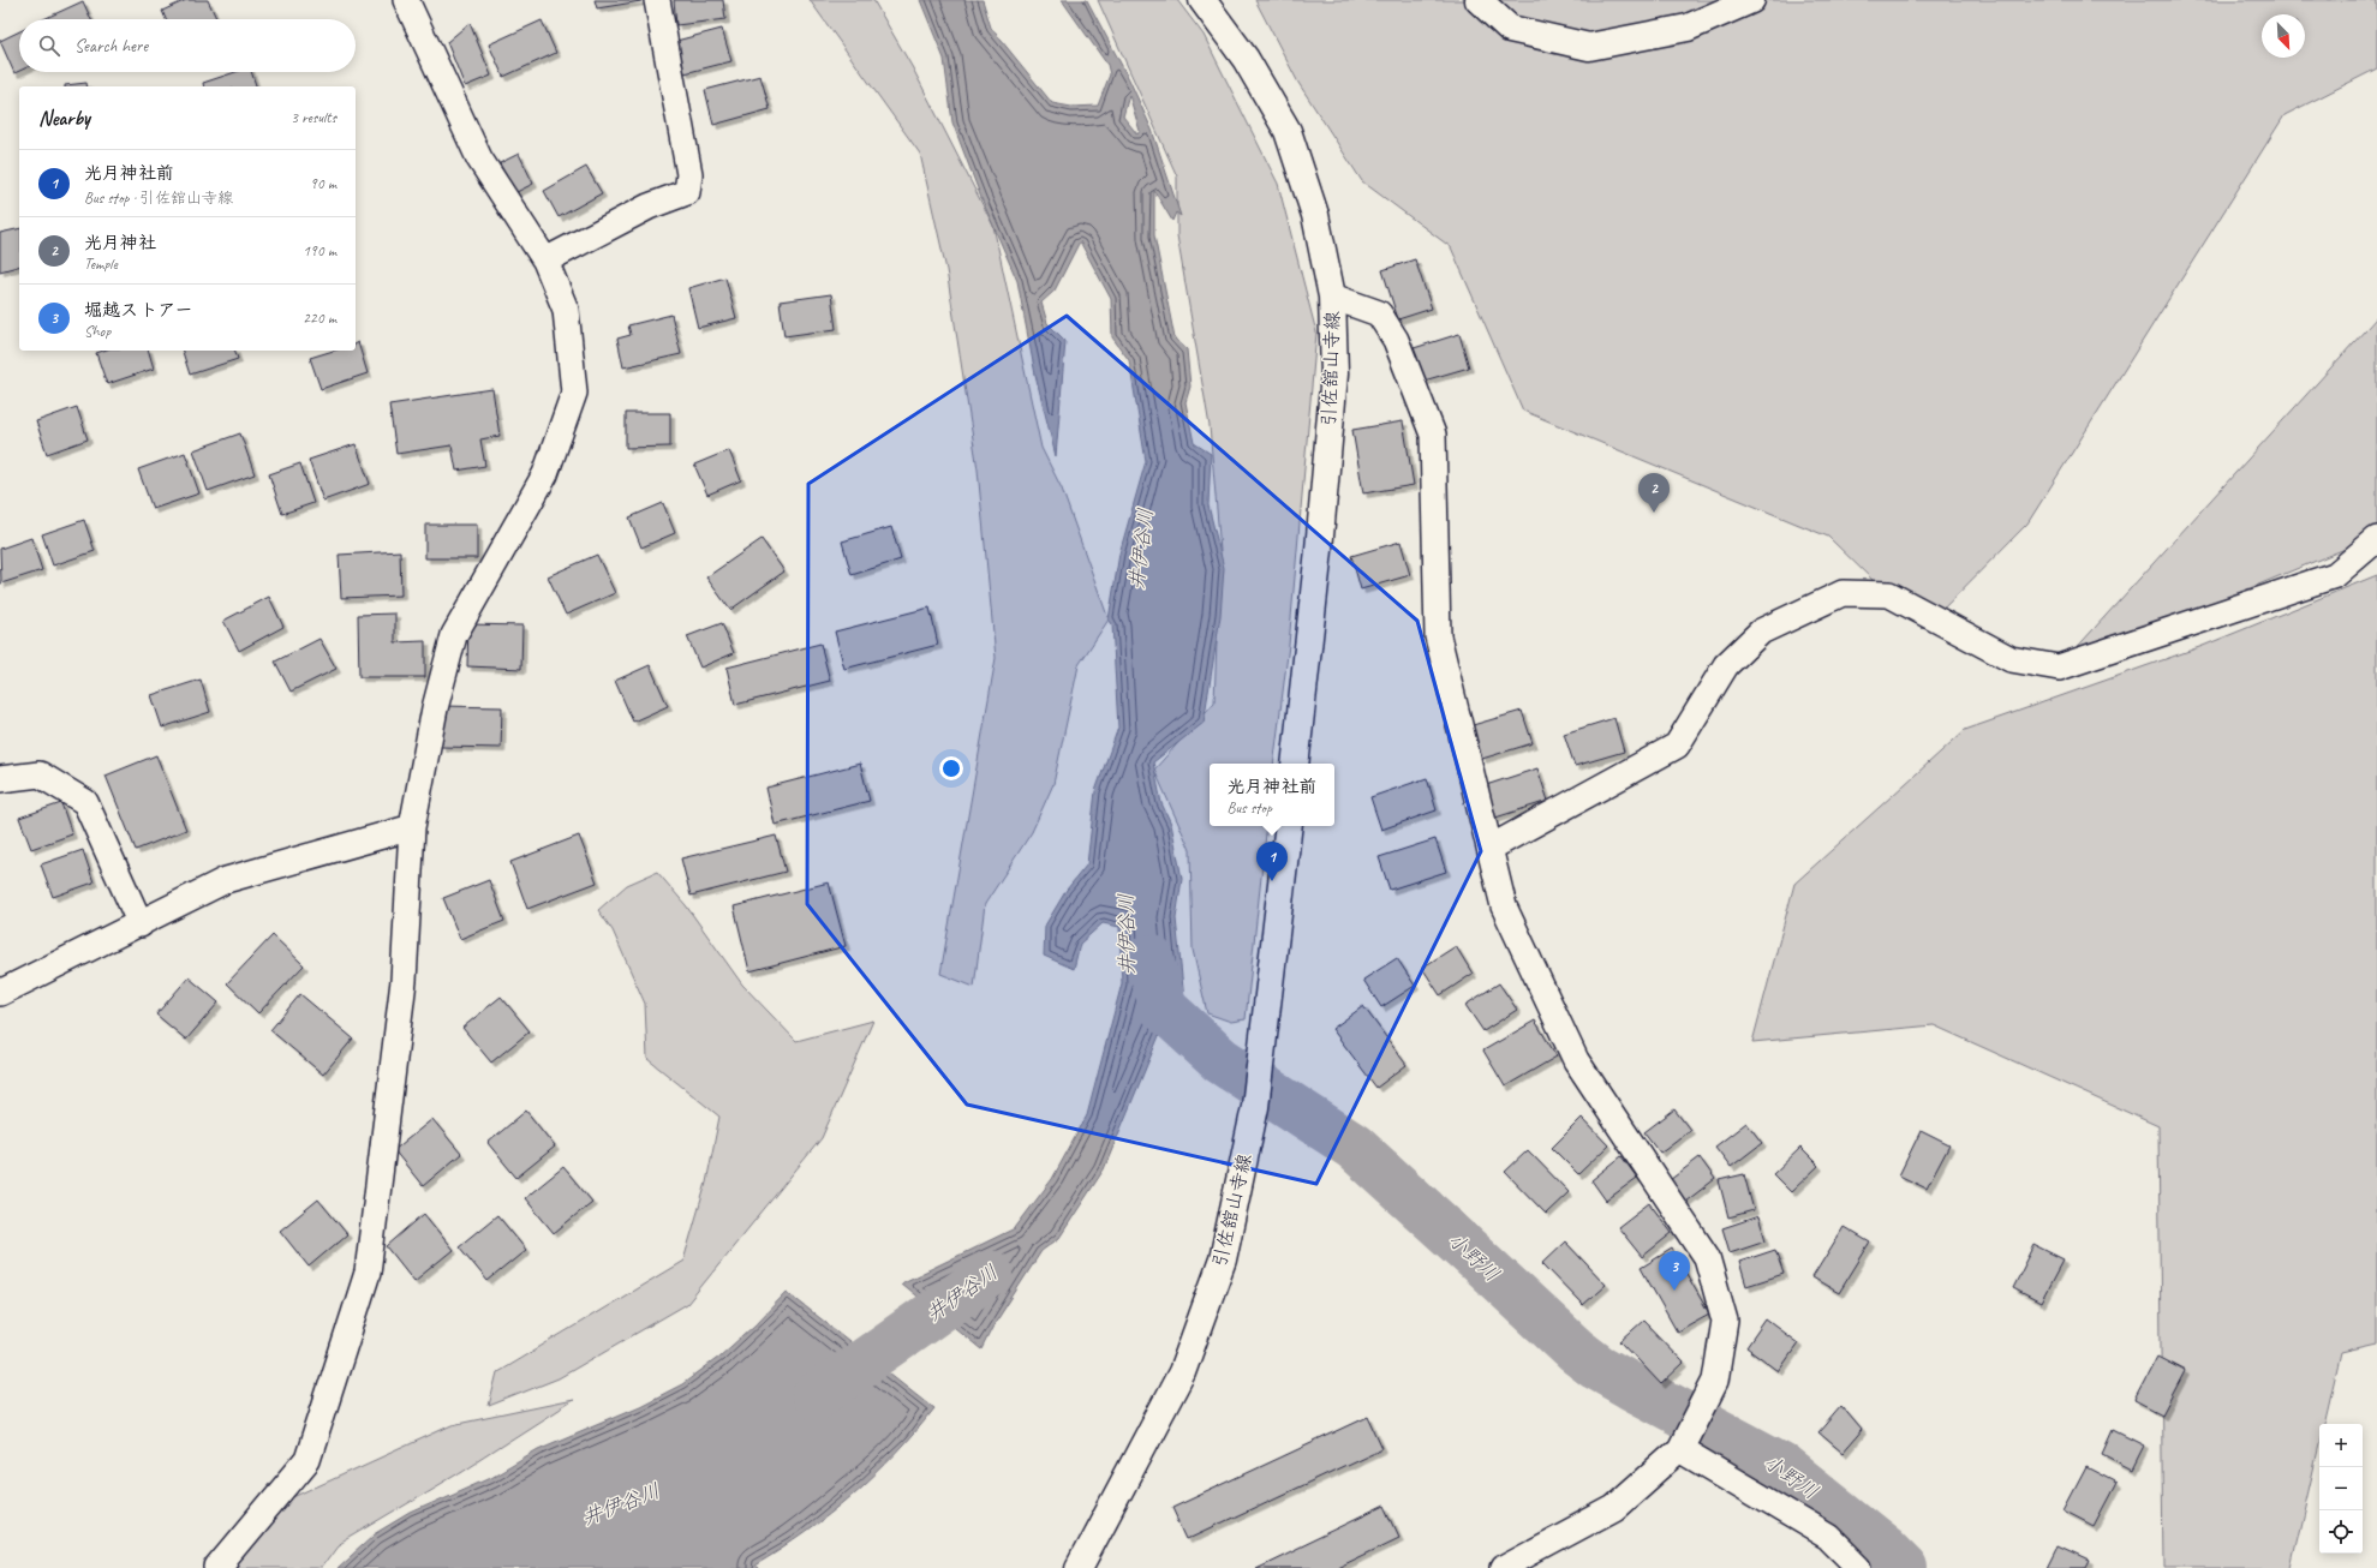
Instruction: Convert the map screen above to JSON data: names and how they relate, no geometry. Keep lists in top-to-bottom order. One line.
{"streets":{"main road":["引佐舘山寺線"]},"water":["井伊谷川","小野川"],"north":"bottom right","page":{"search":"Search here","heading":["Nearby","3 results"],"list":[{"mark":"1","name":"光月神社前","note":"Bus stop · 引佐舘山寺線","value":"90 m"},{"mark":"2","name":"光月神社","note":"Temple","value":"190 m"},{"mark":"3","name":"堀越ストアー","note":"Shop","value":"220 m"}],"pins":["2","1","3"],"popup":["光月神社前","Bus stop"],"map_buttons":["+","−"]}}
